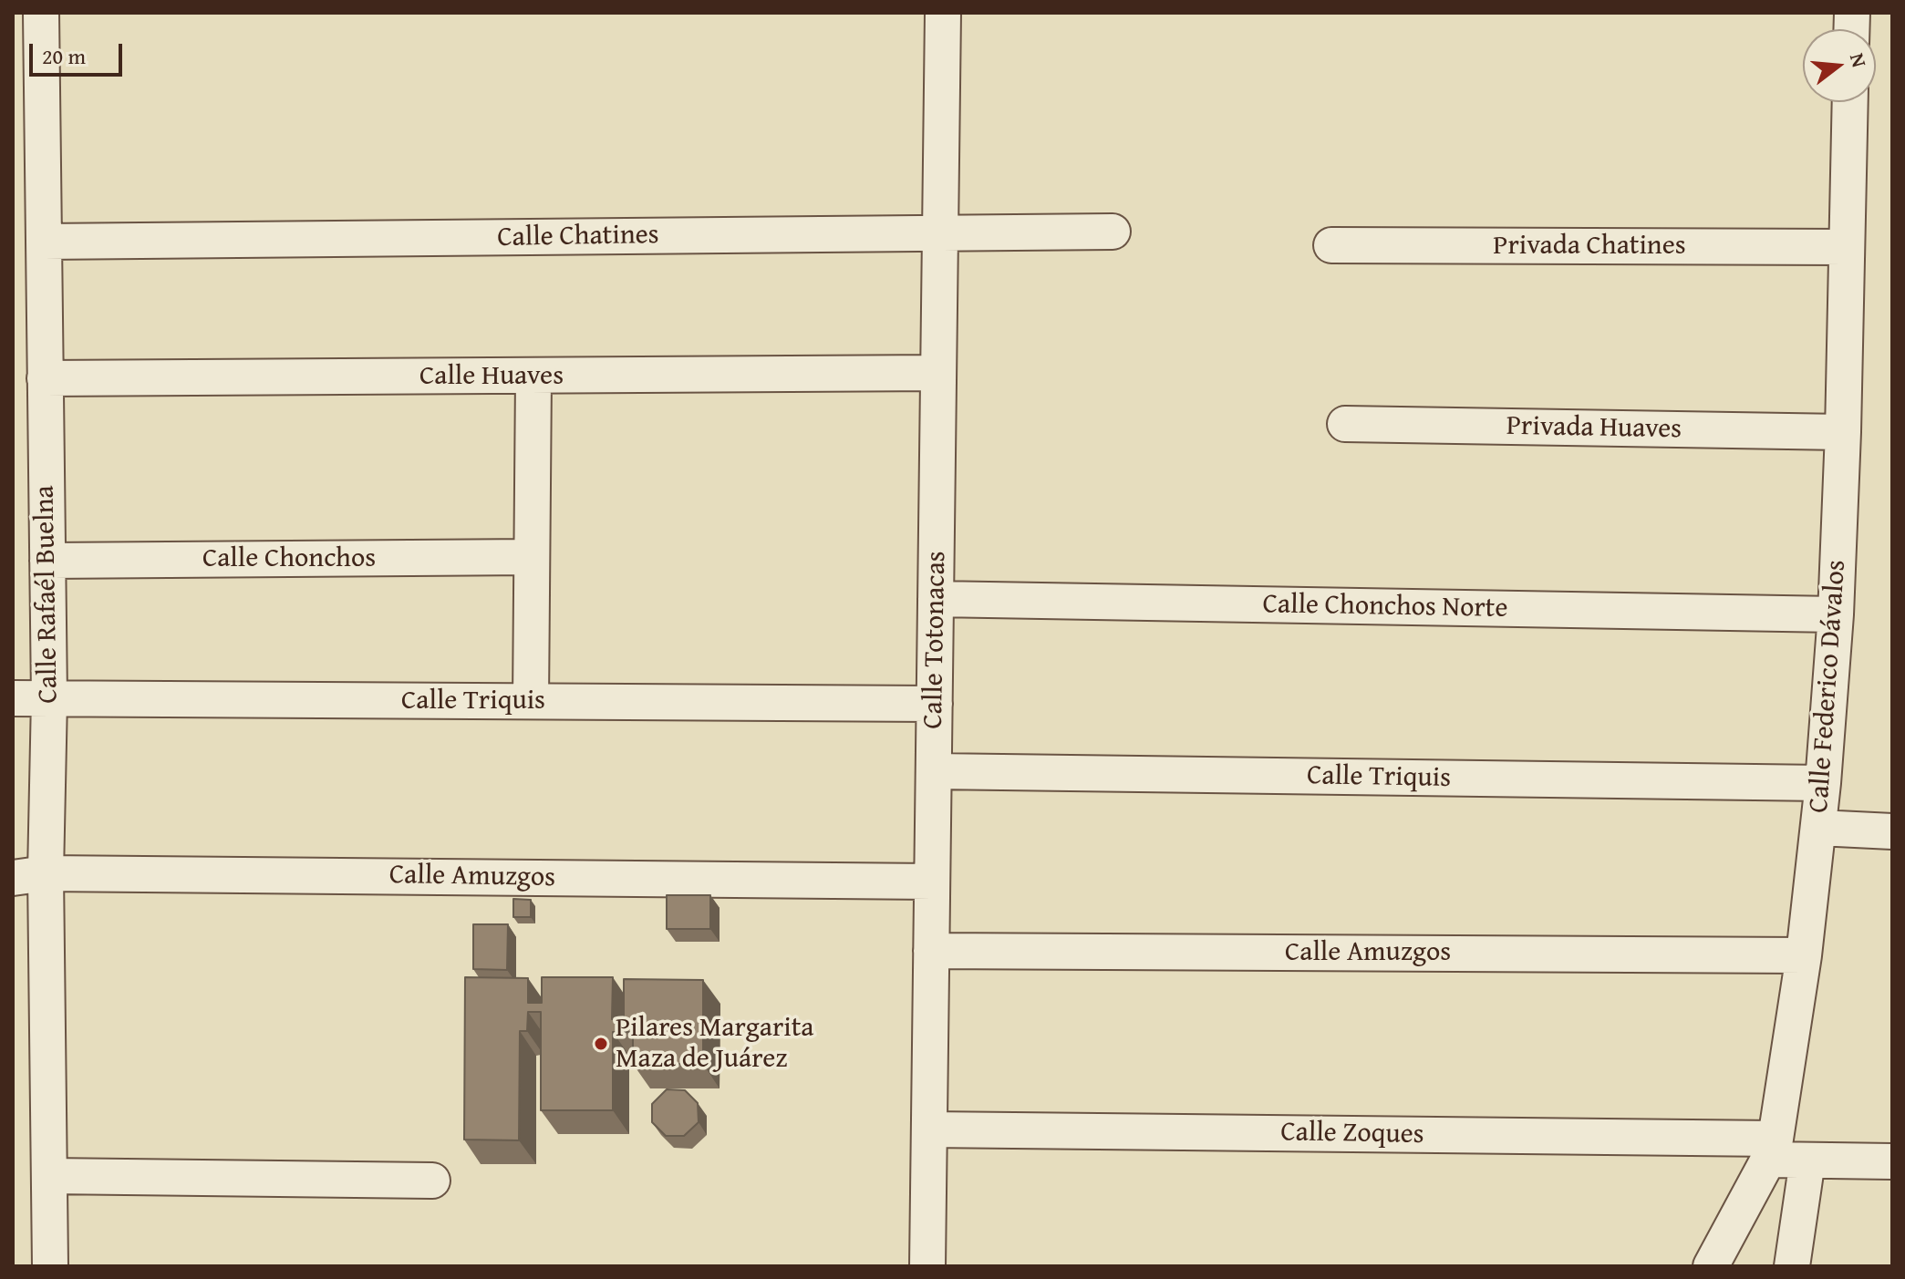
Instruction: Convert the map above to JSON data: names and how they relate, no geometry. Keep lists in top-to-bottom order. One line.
{"streets":{"street":["Calle Chatines","Privada Chatines","Calle Huaves","Privada Huaves","Calle Chonchos","Calle Rafaél Buelna","Calle Chonchos Norte","Calle Totonacas","Calle Federico Dávalos","Calle Triquis","Calle Amuzgos","Calle Zoques"]},"crossings":[["Calle Chatines","Calle Rafaél Buelna"],["Calle Chatines","Calle Totonacas"],["Privada Chatines","Calle Federico Dávalos"],["Calle Huaves","Calle Rafaél Buelna"],["Calle Huaves","Calle Totonacas"],["Privada Huaves","Calle Federico Dávalos"],["Calle Chonchos","Calle Rafaél Buelna"],["Calle Rafaél Buelna","Calle Triquis"],["Calle Rafaél Buelna","Calle Amuzgos"],["Calle Chonchos Norte","Calle Totonacas"],["Calle Chonchos Norte","Calle Federico Dávalos"],["Calle Totonacas","Calle Triquis"],["Calle Totonacas","Calle Amuzgos"],["Calle Totonacas","Calle Zoques"],["Calle Federico Dávalos","Calle Triquis"],["Calle Federico Dávalos","Calle Amuzgos"],["Calle Federico Dávalos","Calle Zoques"]],"places":["Pilares Margarita Maza de Juárez"],"scale_bar":"20 m","north":"right"}
